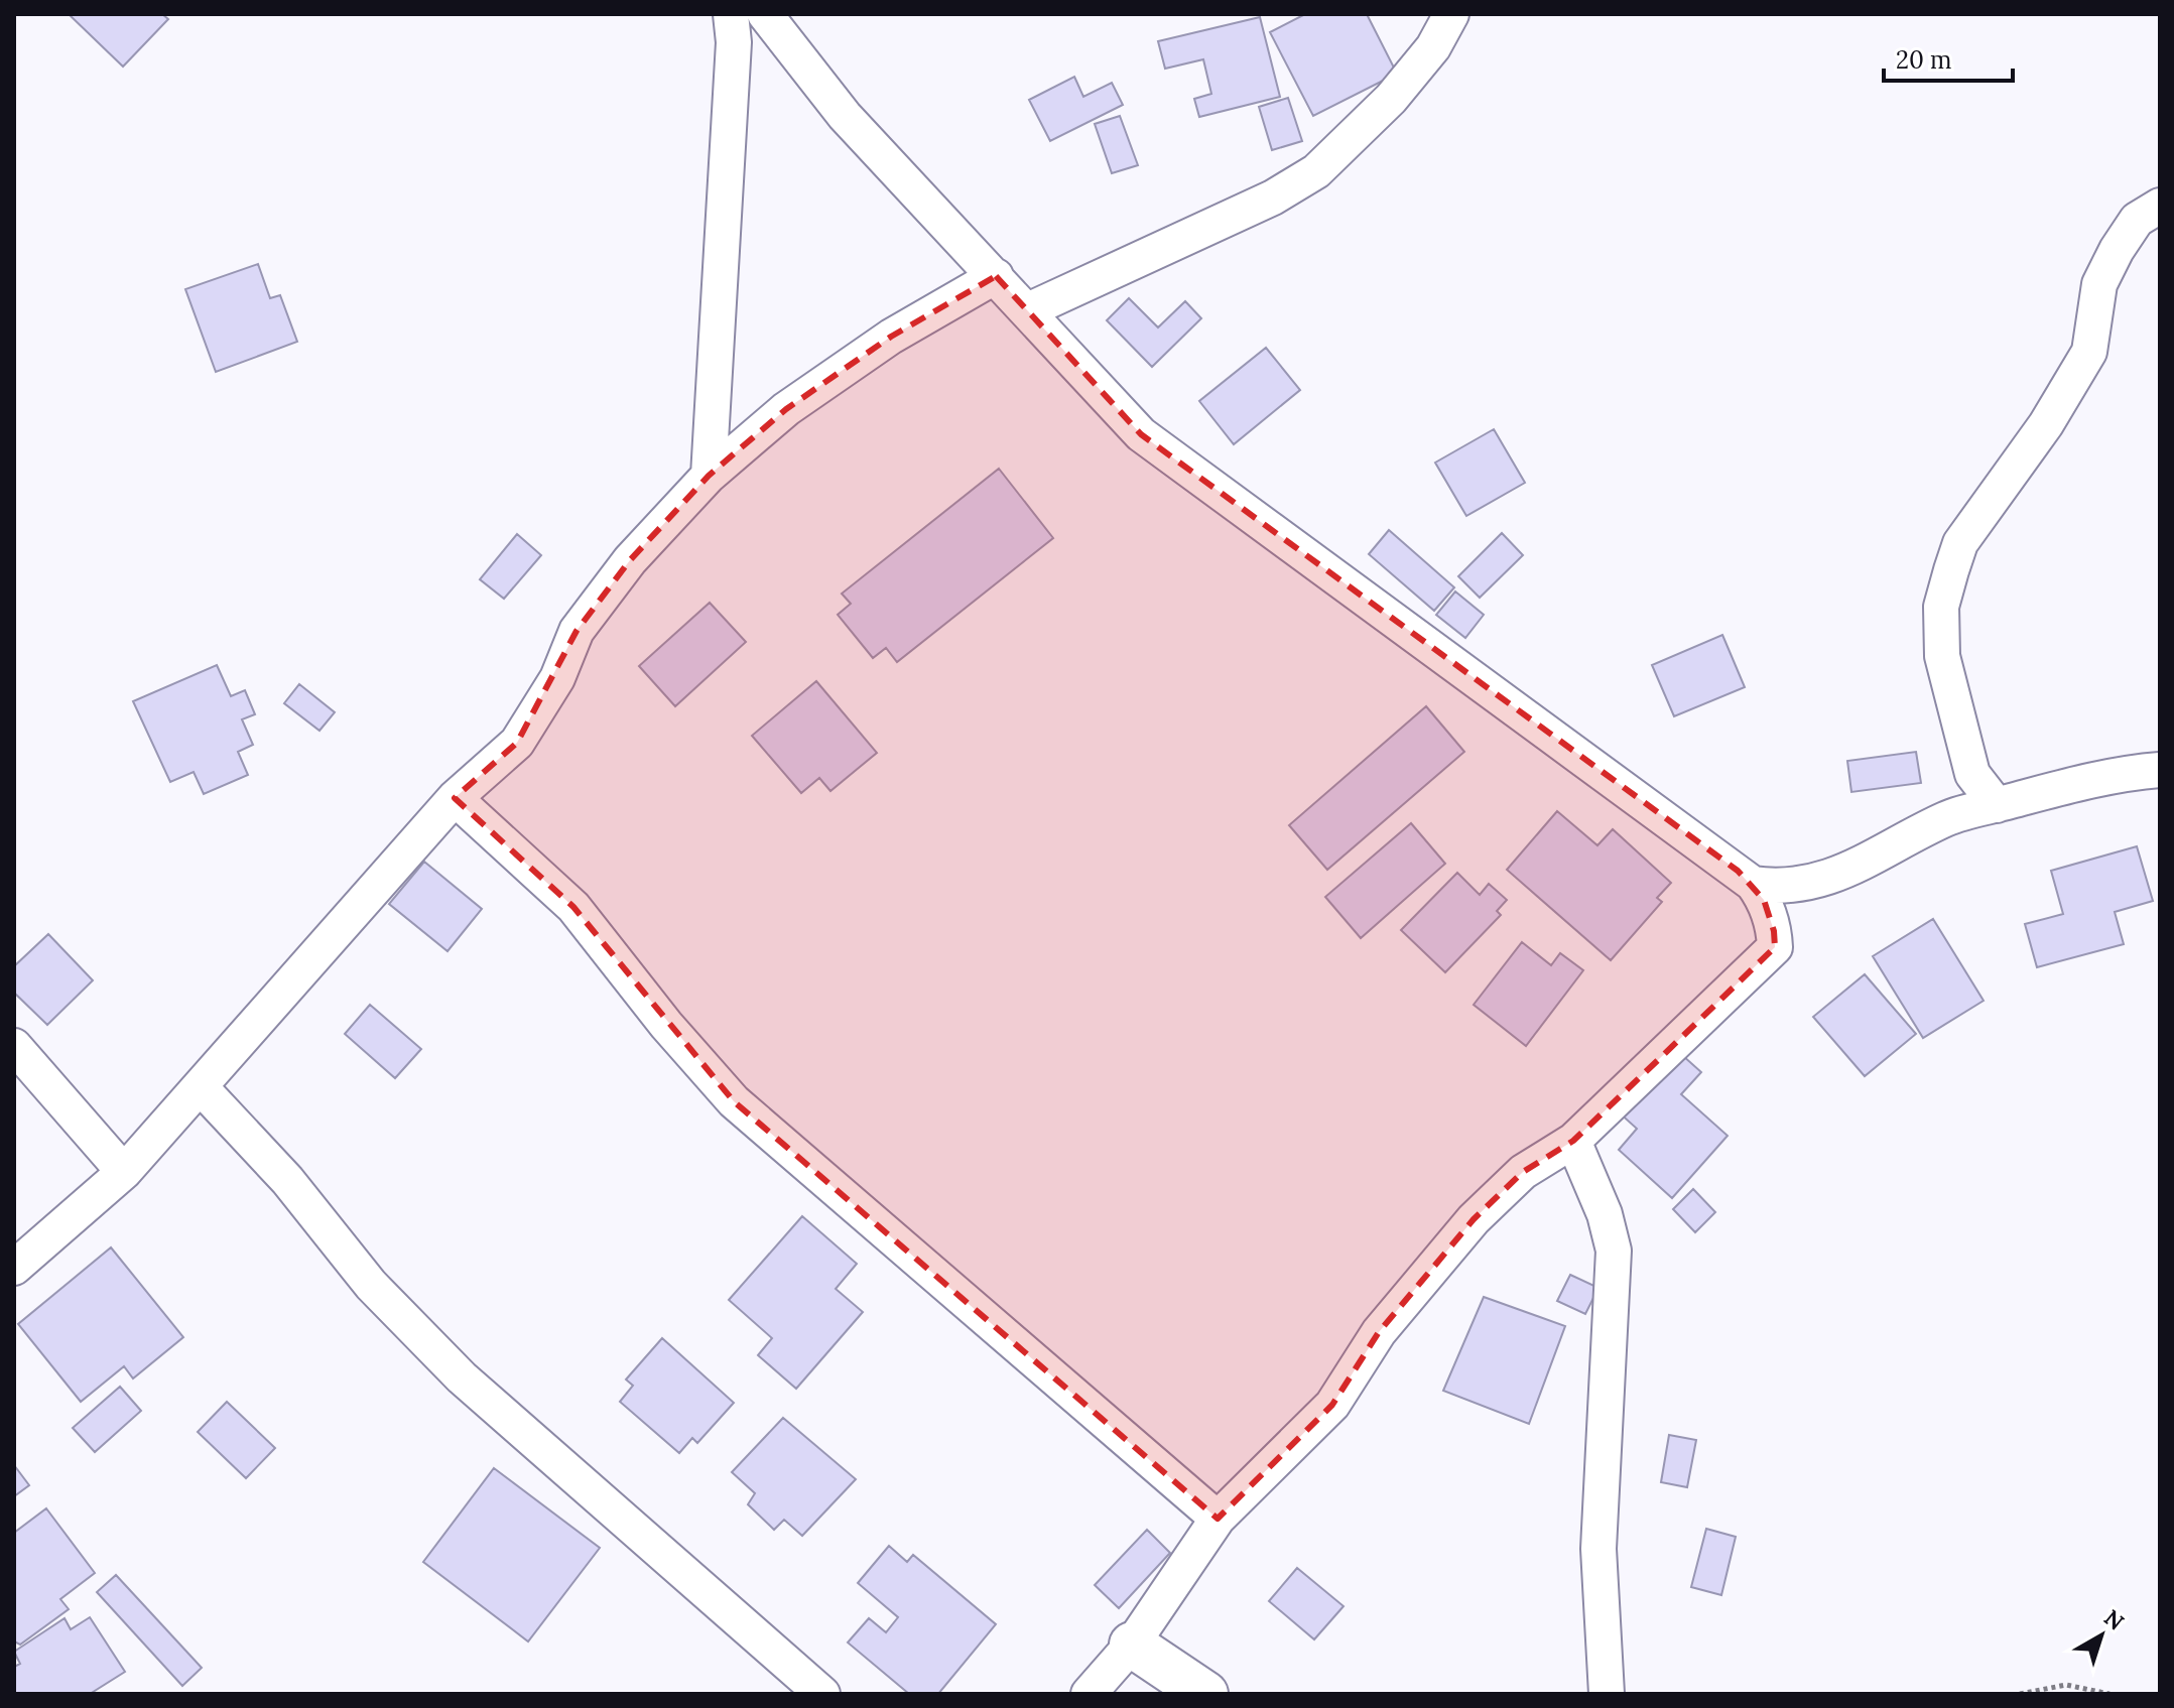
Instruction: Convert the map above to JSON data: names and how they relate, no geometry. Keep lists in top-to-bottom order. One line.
{"scale_bar":"20 m","north":"top right"}
